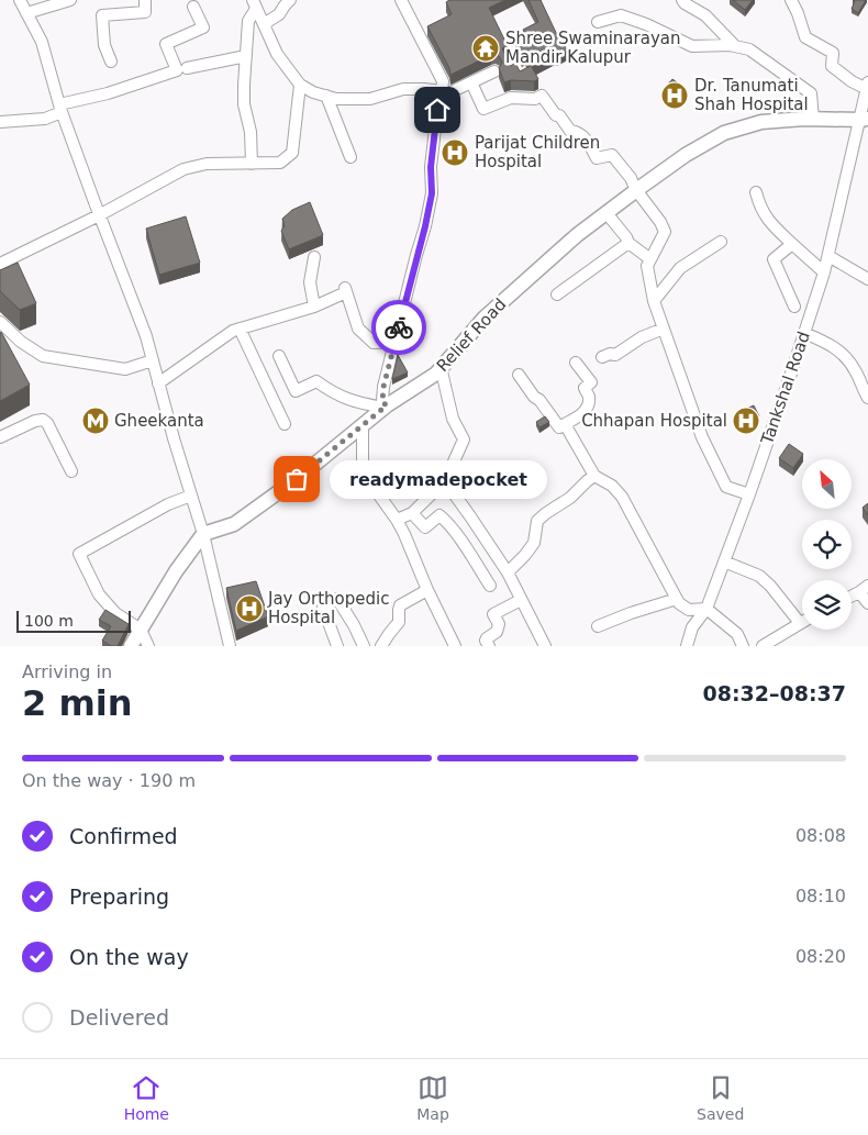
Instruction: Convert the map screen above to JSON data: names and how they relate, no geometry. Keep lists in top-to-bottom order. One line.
{"streets":{"main road":["Relief Road"],"street":["Tankshal Road"]},"crossings":[["Relief Road","Tankshal Road"]],"places":{"temple":["Shree Swaminarayan Mandir Kalupur"],"hospital":["Dr. Tanumati Shah Hospital","Parijat Children Hospital","Chhapan Hospital","Jay Orthopedic Hospital"],"metro station":["Gheekanta"],"other":["readymadepocket"]},"scale_bar":"100 m","north":"top left","page":{"bubble":"readymadepocket","scale":"100 m","heading":["2 min","Arriving in","08:32–08:37"],"bar":"On the way · 190 m","list":[["Confirmed","08:08"],["Preparing","08:10"],["On the way","08:20"],"Delivered"],"tabs":["Home","Map","Saved"]}}
